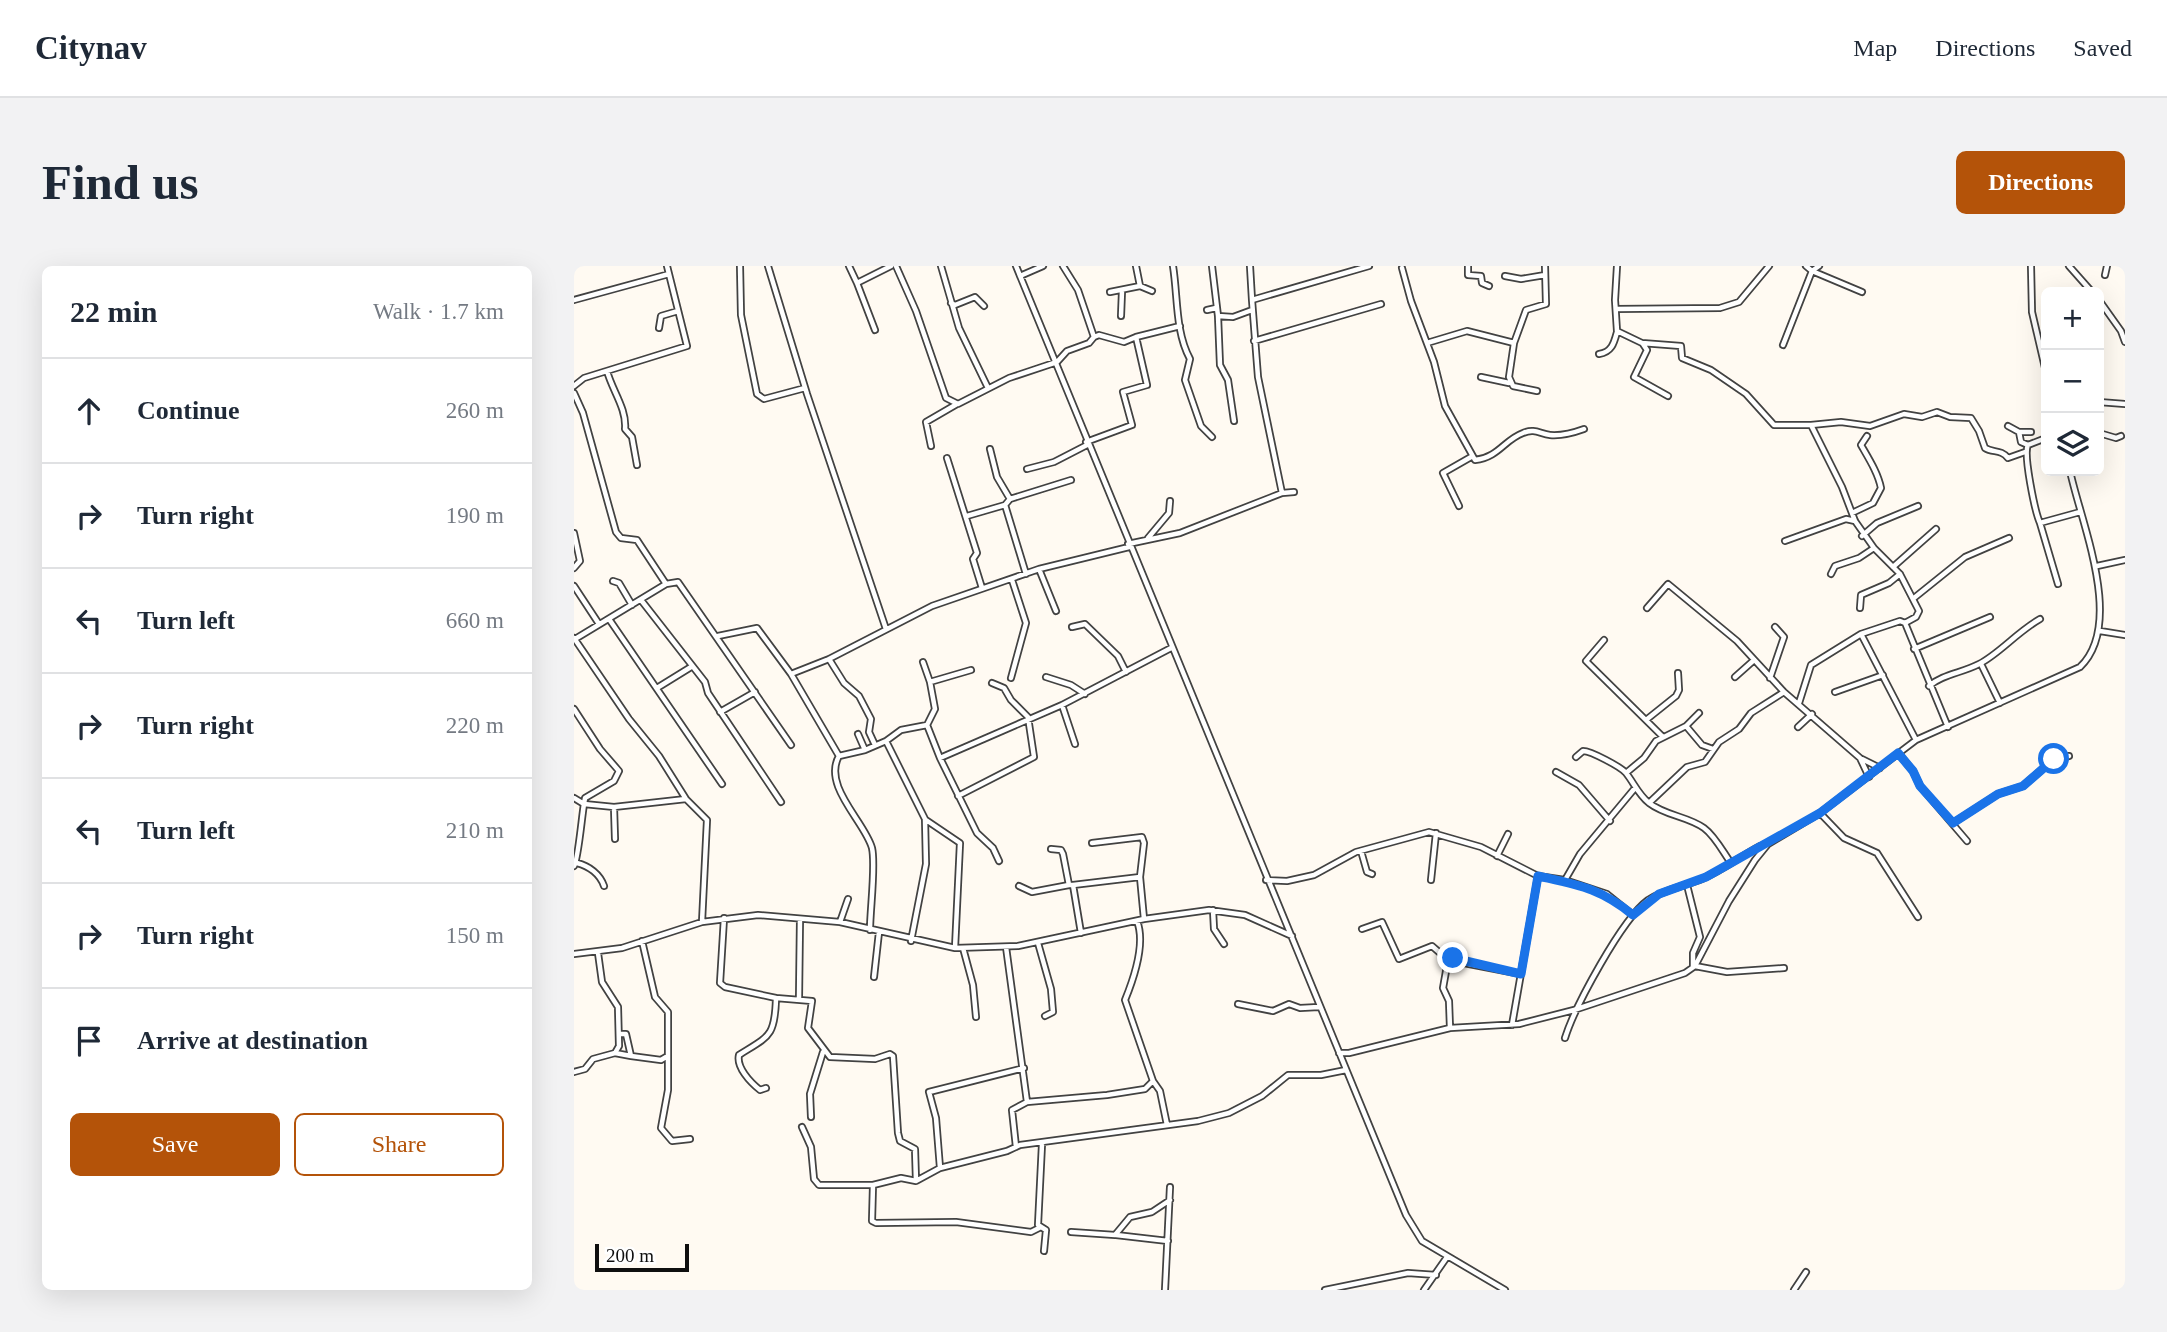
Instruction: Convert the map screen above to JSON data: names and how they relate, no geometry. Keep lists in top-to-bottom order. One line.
{"scale_bar":"200 m","page":{"header":"Citynav","nav":["Map","Directions","Saved"],"buttons":["Directions",["Save","Share"]],"title":"Find us","heading":["22 min","Walk · 1.7 km"],"map_buttons":["+","−"],"list":[["Continue","260 m"],["Turn right","190 m"],["Turn left","660 m"],["Turn right","220 m"],["Turn left","210 m"],["Turn right","150 m"],"Arrive at destination"],"scale":"200 m"}}
